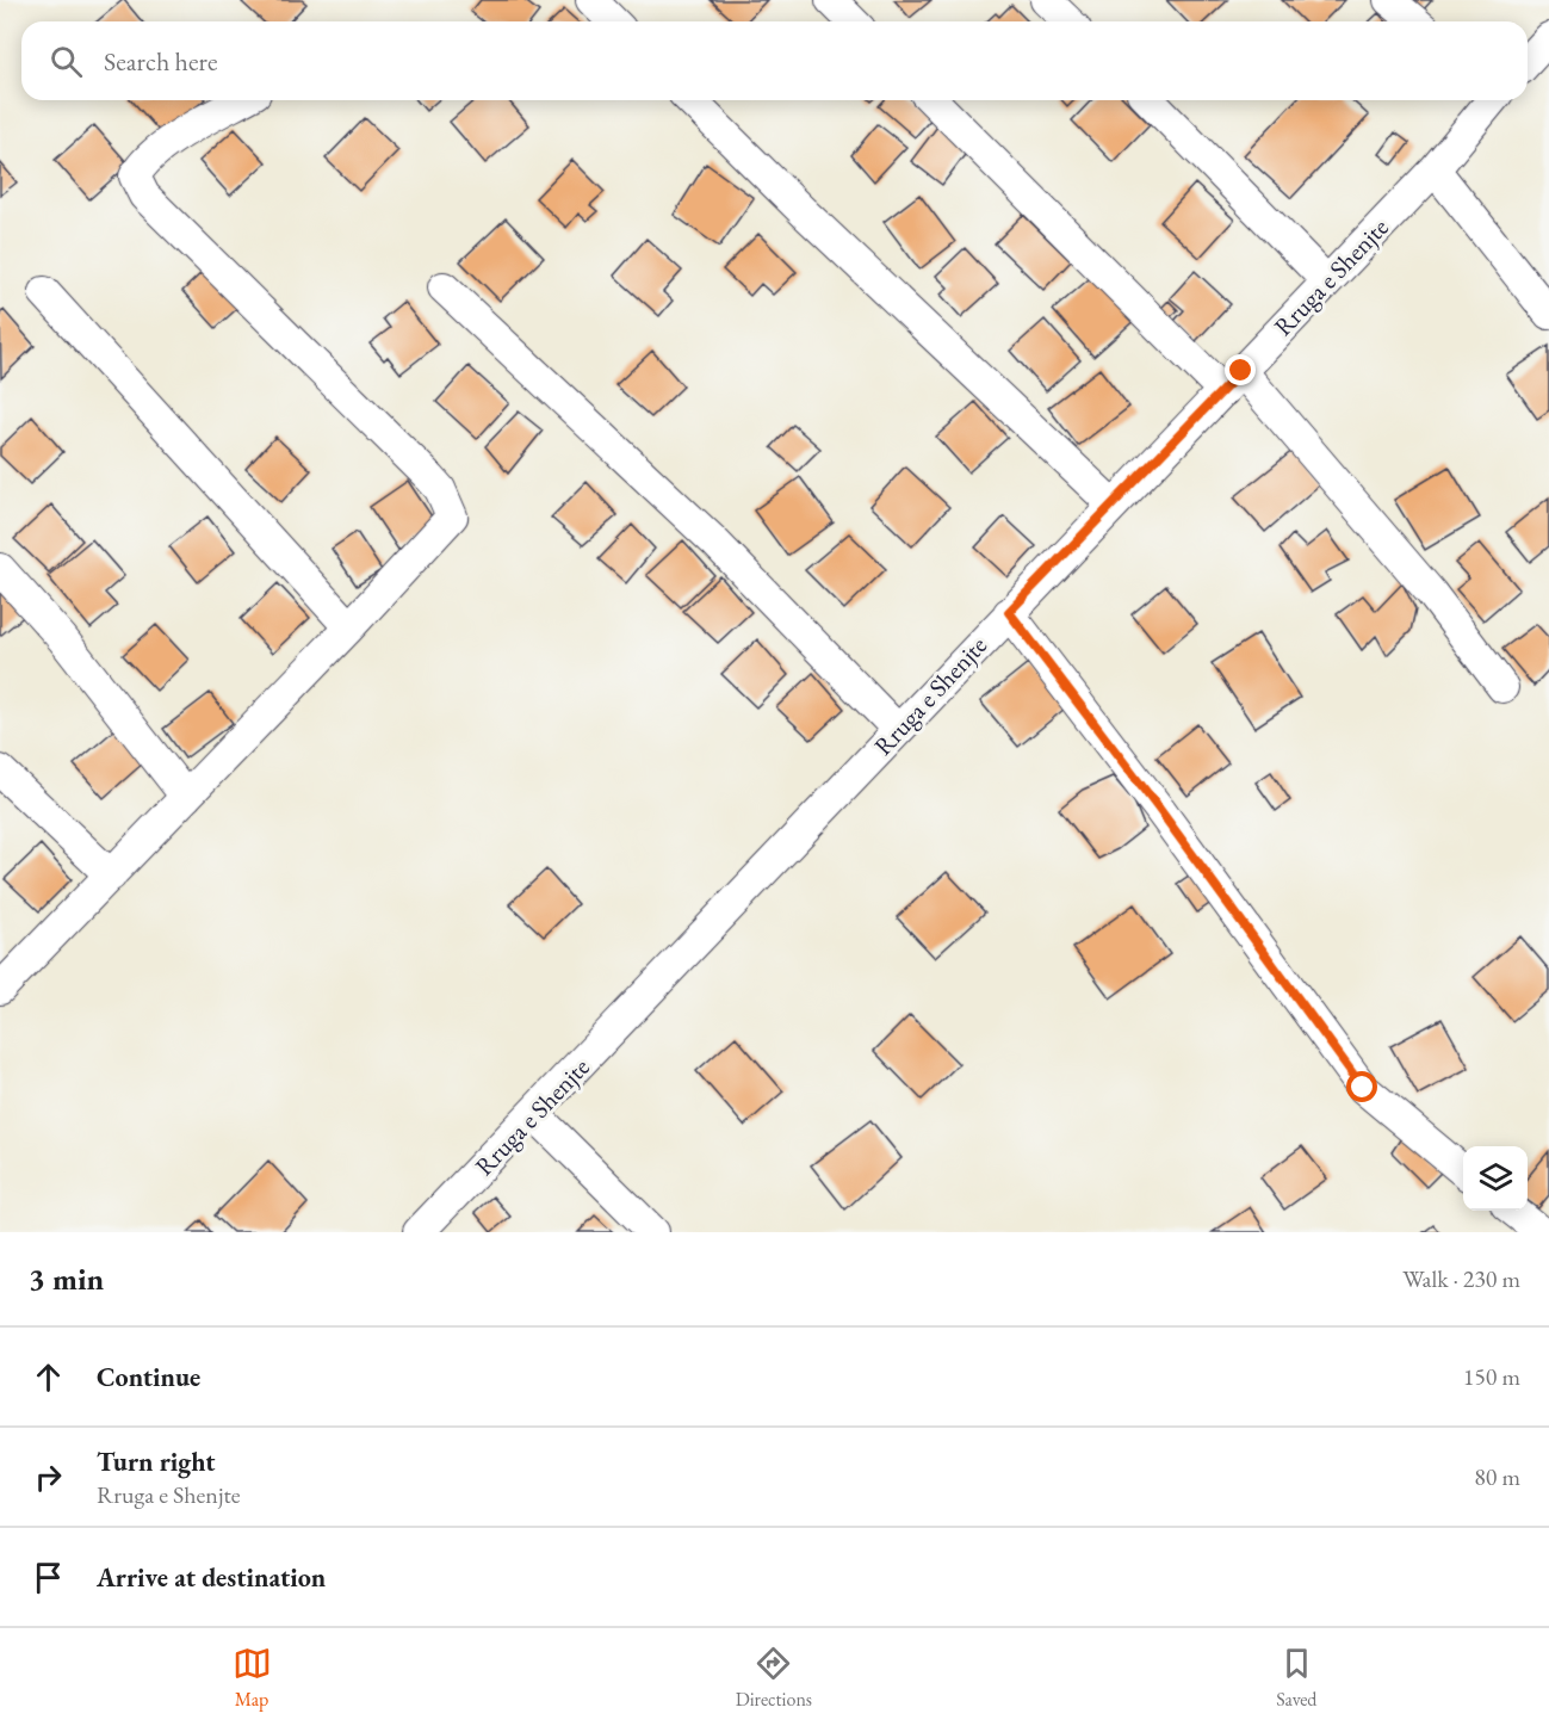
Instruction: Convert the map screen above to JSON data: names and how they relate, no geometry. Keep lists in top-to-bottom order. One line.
{"streets":{"street":["Rruga e Shenjte"]},"page":{"search":"Search here","heading":["3 min","Walk · 230 m"],"list":[["Continue","150 m"],["Turn right","Rruga e Shenjte","80 m"],"Arrive at destination"],"nav":["Map","Directions","Saved"]}}
